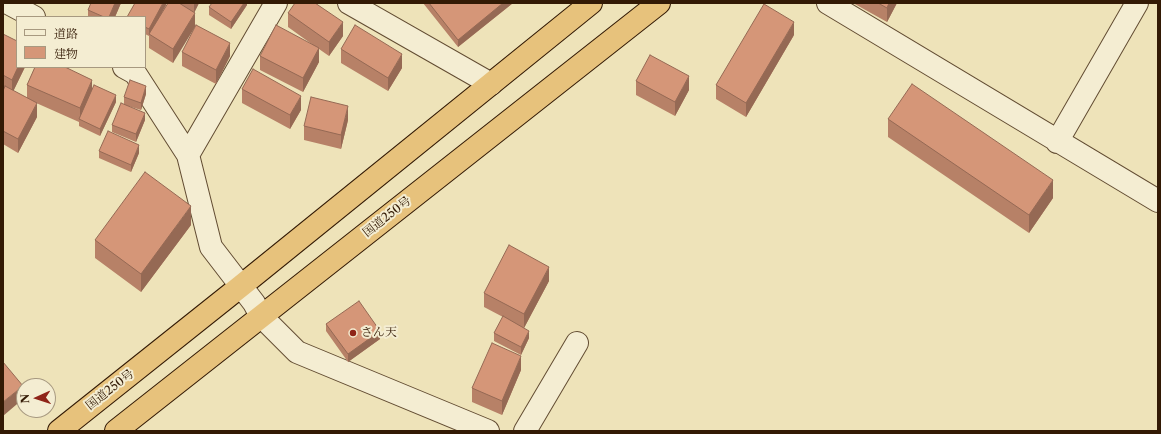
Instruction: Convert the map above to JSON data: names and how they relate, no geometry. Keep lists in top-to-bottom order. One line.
{"streets":{"highway":["国道250号"]},"places":["さん天"],"legend":["道路","建物"],"north":"left"}
